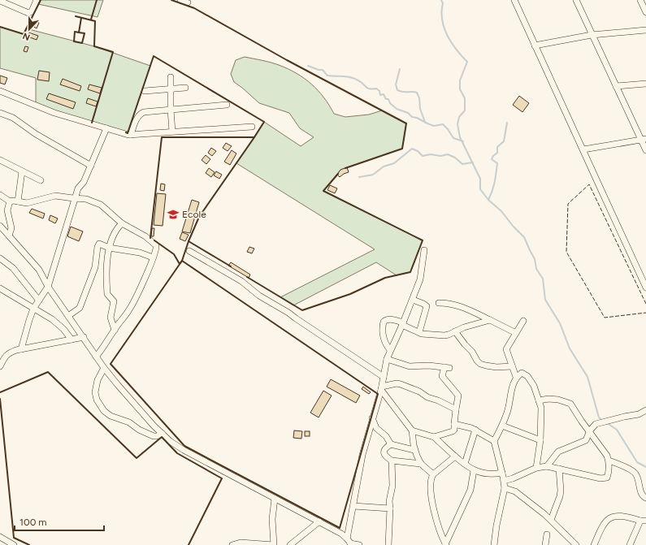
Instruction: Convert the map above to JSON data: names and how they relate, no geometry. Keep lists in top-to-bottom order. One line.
{"places":{"school or university":["Ecole"]},"scale_bar":"100 m","north":"bottom"}
